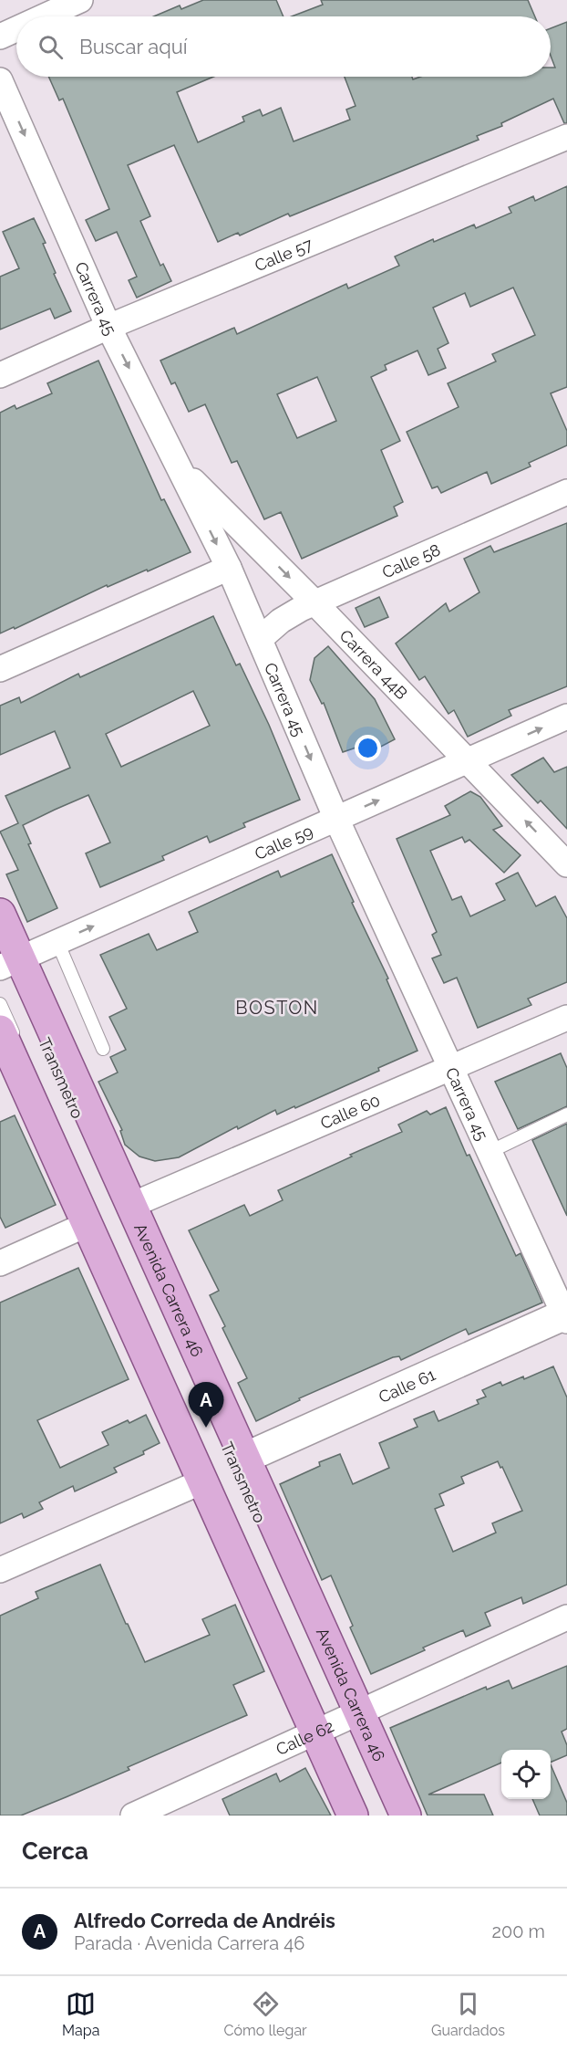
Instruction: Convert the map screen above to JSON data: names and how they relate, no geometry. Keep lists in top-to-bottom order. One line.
{"streets":{"main road":["Avenida Carrera 46"],"street":["Calle 57","Carrera 45","Calle 58","Carrera 44B","Calle 59","Calle 60","Calle 61","Calle 62"],"lane":["Transmetro"]},"crossings":[["Calle 57","Carrera 45"],["Carrera 45","Calle 58"],["Carrera 45","Carrera 44B"],["Carrera 45","Calle 59"],["Carrera 45","Calle 60"],["Carrera 45","Calle 61"],["Calle 58","Carrera 44B"],["Carrera 44B","Calle 59"],["Calle 59","Transmetro"],["Calle 59","Avenida Carrera 46"],["Transmetro","Avenida Carrera 46"],["Transmetro","Calle 62"],["Calle 60","Avenida Carrera 46"],["Avenida Carrera 46","Calle 61"],["Avenida Carrera 46","Calle 62"]],"one_way":["Carrera 45","Calle 59"],"districts":["BOSTON"],"page":{"search":"Buscar aquí","pins":"A","heading":"Cerca","list":[{"mark":"A","name":"Alfredo Correda de Andréis","note":"Parada · Avenida Carrera 46","value":"200 m"}],"nav":["Mapa","Cómo llegar","Guardados"]}}
